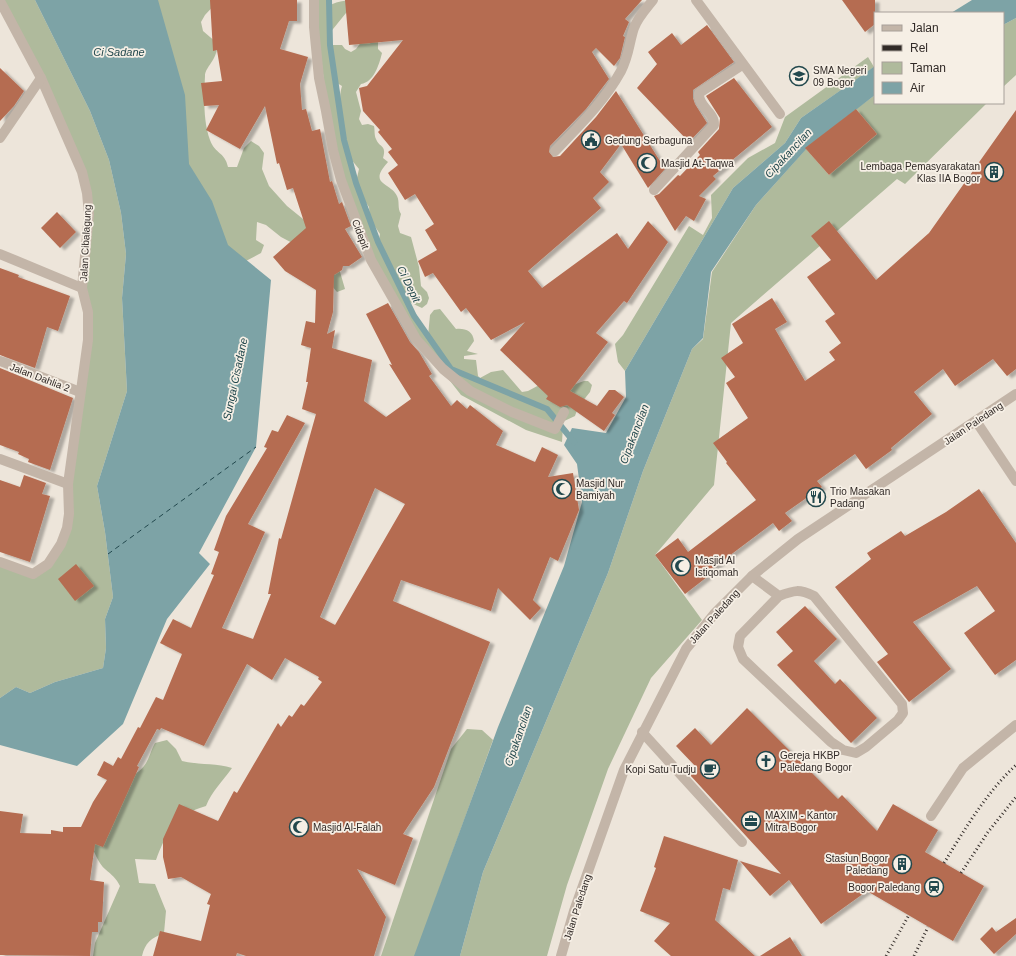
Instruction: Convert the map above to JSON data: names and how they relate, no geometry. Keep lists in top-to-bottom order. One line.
{"streets":{"street":["Cidepit","Jalan Cibalagung","Jalan Dahlia 2","Jalan Paledang"]},"crossings":[["Jalan Cibalagung","Jalan Dahlia 2"]],"water":["Ci Sadane","Cipakancilan","Ci Depit","Sungai Cisadane"],"places":{"school or university":["SMA Negeri 09 Bogor"],"public building":["Gedung Serbaguna"],"mosque":["Masjid At-Taqwa","Masjid Nur Bamiyah","Masjid Al Istiqomah","Masjid Al-Falah"],"building":["Lembaga Pemasyarakatan Klas IIA Bogor","Stasiun Bogor Paledang"],"restaurant":["Trio Masakan Padang"],"church":["Gereja HKBP Paledang Bogor"],"cafe":["Kopi Satu Tudju"],"office":["MAXIM - Kantor Mitra Bogor"],"station":["Bogor Paledang"]},"legend":["Jalan","Rel","Taman","Air"]}
